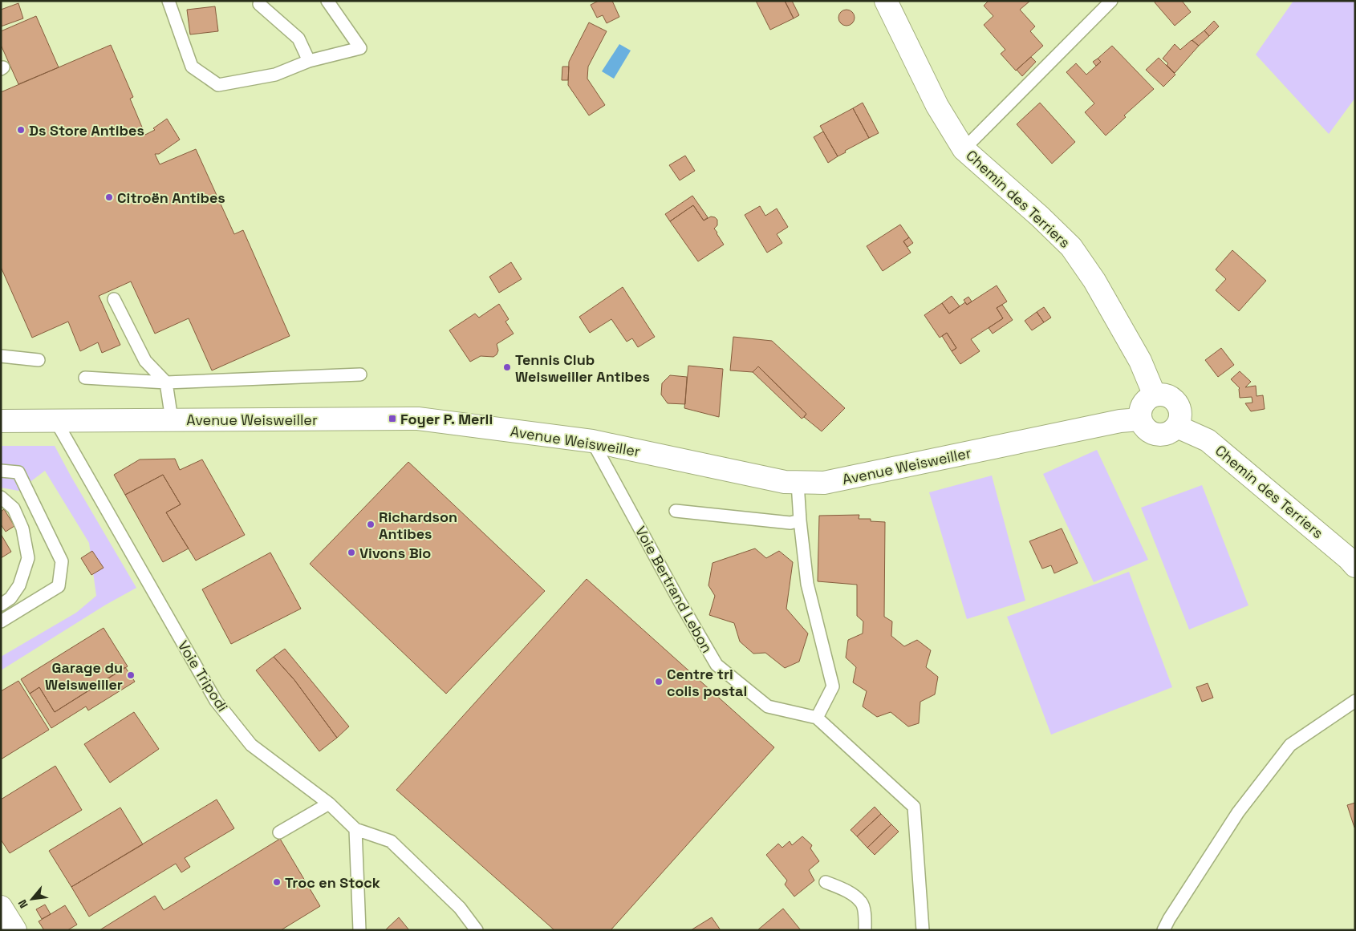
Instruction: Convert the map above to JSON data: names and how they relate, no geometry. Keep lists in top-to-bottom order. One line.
{"streets":{"street":["Chemin des Terriers","Avenue Weisweiller"],"lane":["Voie Bertrand Lebon","Voie Tripodi"]},"crossings":[["Chemin des Terriers","Avenue Weisweiller"],["Avenue Weisweiller","Voie Bertrand Lebon"],["Avenue Weisweiller","Voie Tripodi"]],"places":{"other":["Ds Store Antibes","Citroën Antibes","Tennis Club Weisweiller Antibes","Richardson Antibes","Vivons Bio","Garage du Weisweiller","Centre tri colis postal","Troc en Stock"],"transit":["Foyer P. Merli"]},"north":"bottom left"}
